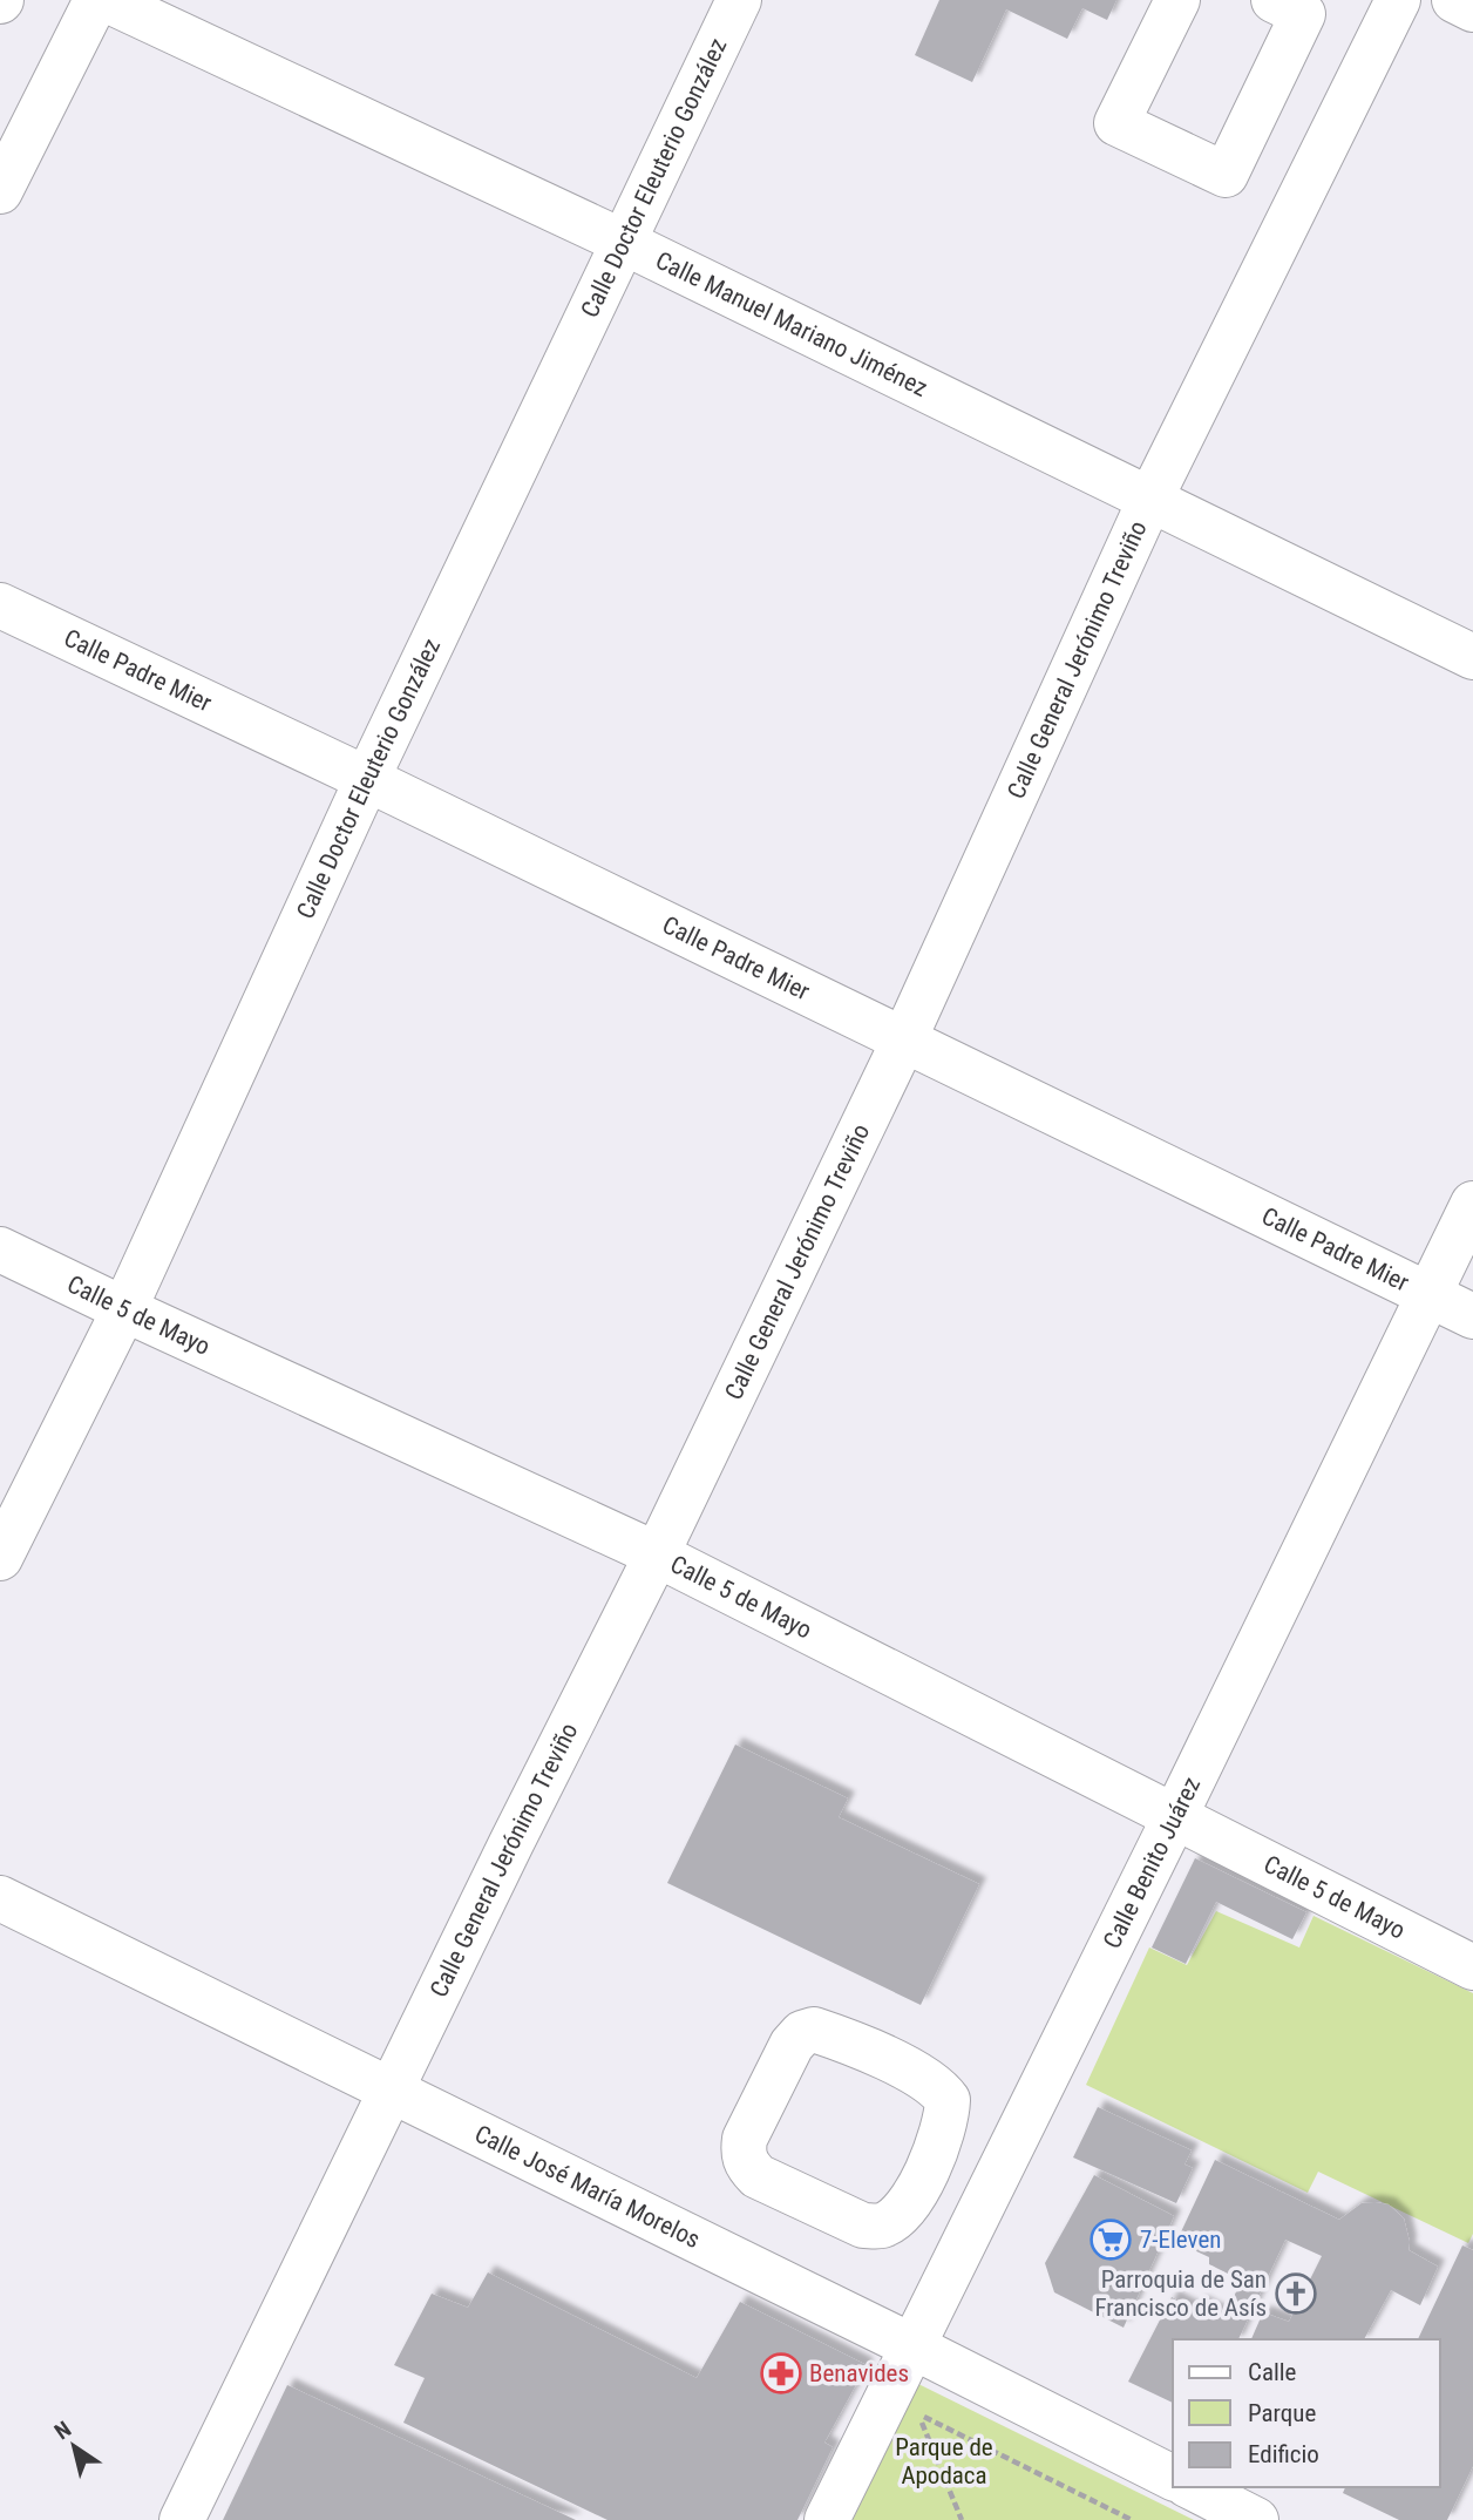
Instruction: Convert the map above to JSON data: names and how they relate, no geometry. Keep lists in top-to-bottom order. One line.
{"streets":{"street":["Calle Doctor Eleuterio González","Calle Manuel Mariano Jiménez","Calle General Jerónimo Treviño","Calle Padre Mier","Calle 5 de Mayo","Calle Benito Juárez","Calle José María Morelos"]},"crossings":[["Calle Doctor Eleuterio González","Calle Manuel Mariano Jiménez"],["Calle Doctor Eleuterio González","Calle Padre Mier"],["Calle Doctor Eleuterio González","Calle 5 de Mayo"],["Calle Manuel Mariano Jiménez","Calle General Jerónimo Treviño"],["Calle General Jerónimo Treviño","Calle Padre Mier"],["Calle General Jerónimo Treviño","Calle 5 de Mayo"],["Calle General Jerónimo Treviño","Calle José María Morelos"],["Calle Padre Mier","Calle Benito Juárez"],["Calle 5 de Mayo","Calle Benito Juárez"],["Calle Benito Juárez","Calle José María Morelos"]],"parks":["Parque de Apodaca"],"places":{"supermarket":["7-Eleven"],"church":["Parroquia de San Francisco de Asís"],"pharmacy":["Benavides"]},"legend":["Calle","Parque","Edificio"],"north":"top left"}
